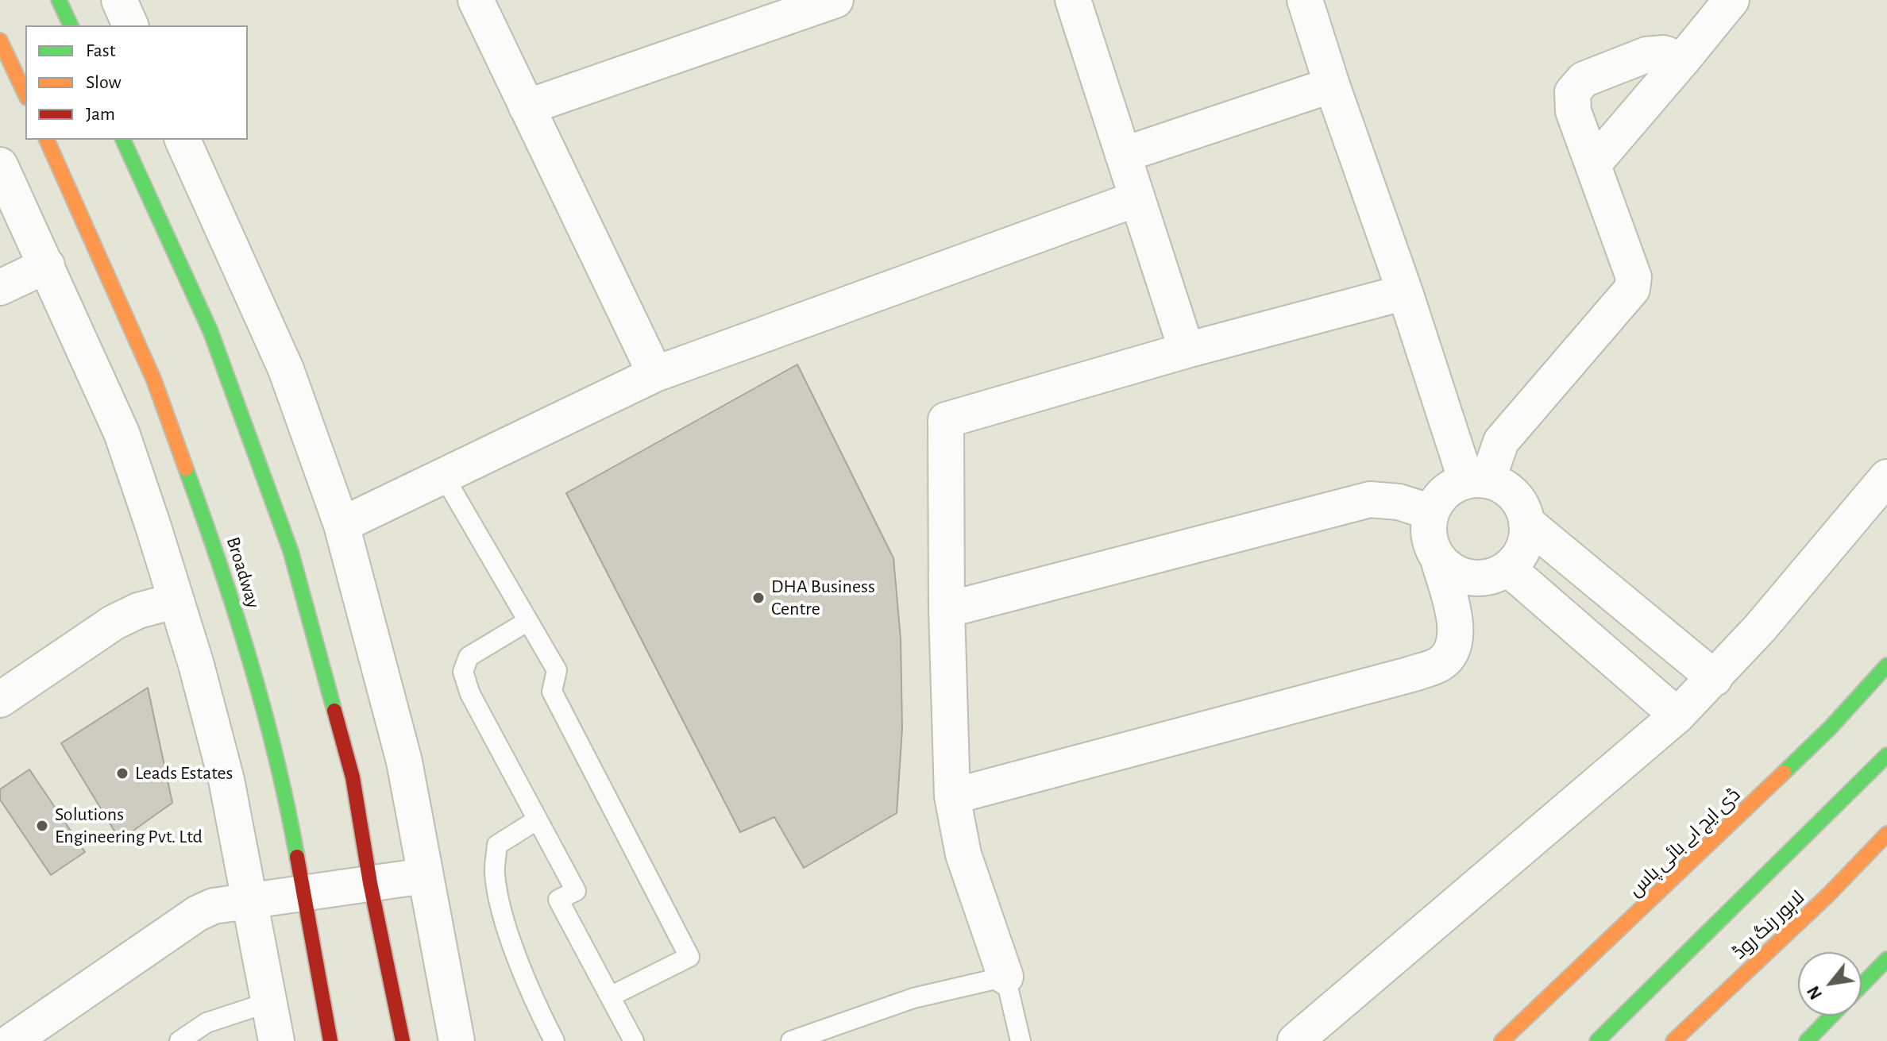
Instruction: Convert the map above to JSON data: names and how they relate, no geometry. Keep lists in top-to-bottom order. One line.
{"streets":{"main road":["Broadway","ڈی ایچ اے بائی پاس","لاہور رنگ روڈ"]},"places":["DHA Business Centre","Leads Estates","Solutions Engineering Pvt. Ltd"],"legend":["Fast","Slow","Jam"],"north":"bottom left"}
